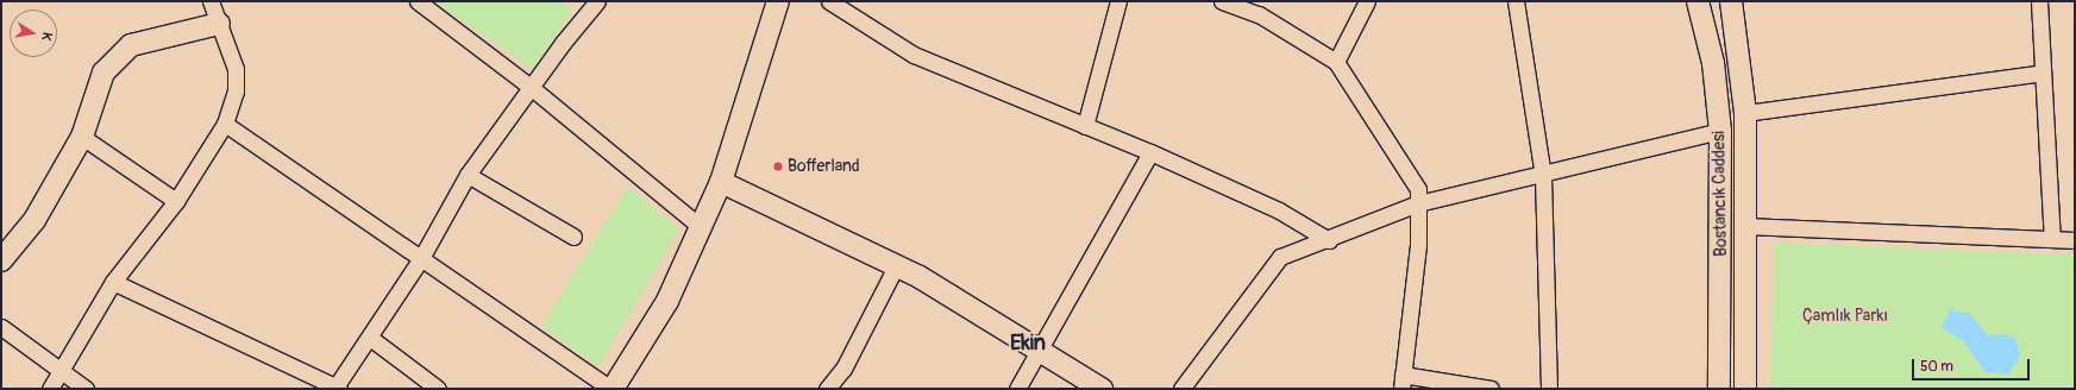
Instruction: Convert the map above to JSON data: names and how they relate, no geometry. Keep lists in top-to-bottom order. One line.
{"streets":{"street":["Bostancık Caddesi"]},"districts":["Ekin"],"parks":["Çamlık Parkı"],"places":["Bofferland"],"scale_bar":"50 m","north":"right"}
